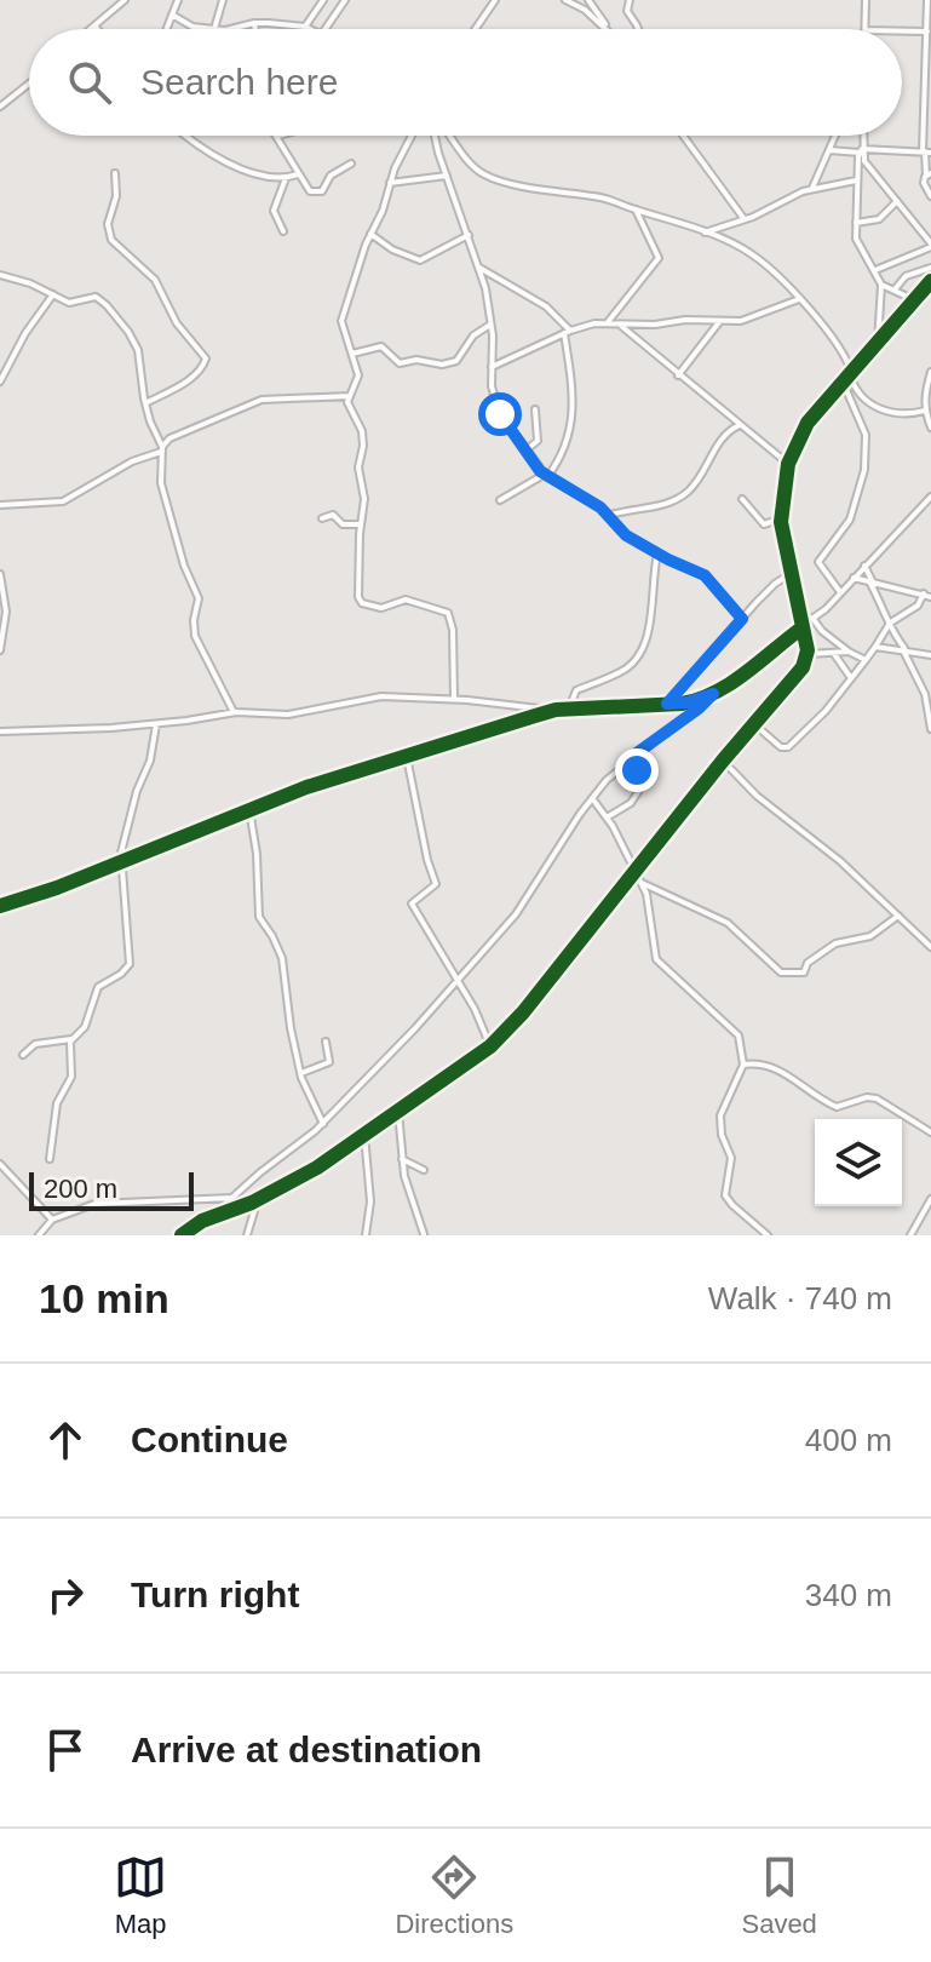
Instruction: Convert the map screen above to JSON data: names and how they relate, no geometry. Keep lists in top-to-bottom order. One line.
{"scale_bar":"200 m","page":{"search":"Search here","scale":"200 m","heading":["10 min","Walk · 740 m"],"list":[["Continue","400 m"],["Turn right","340 m"],"Arrive at destination"],"nav":["Map","Directions","Saved"]}}
